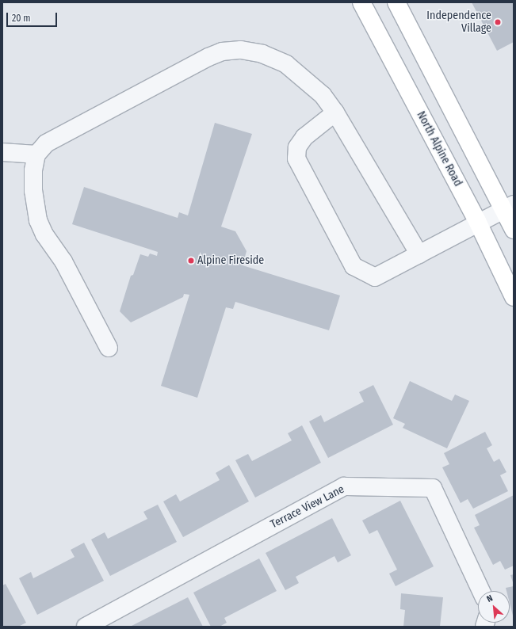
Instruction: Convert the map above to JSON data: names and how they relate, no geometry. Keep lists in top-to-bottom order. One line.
{"streets":{"main road":["North Alpine Road"],"street":["Terrace View Lane"]},"places":["Independence Village","Alpine Fireside"],"scale_bar":"20 m","north":"top left"}
